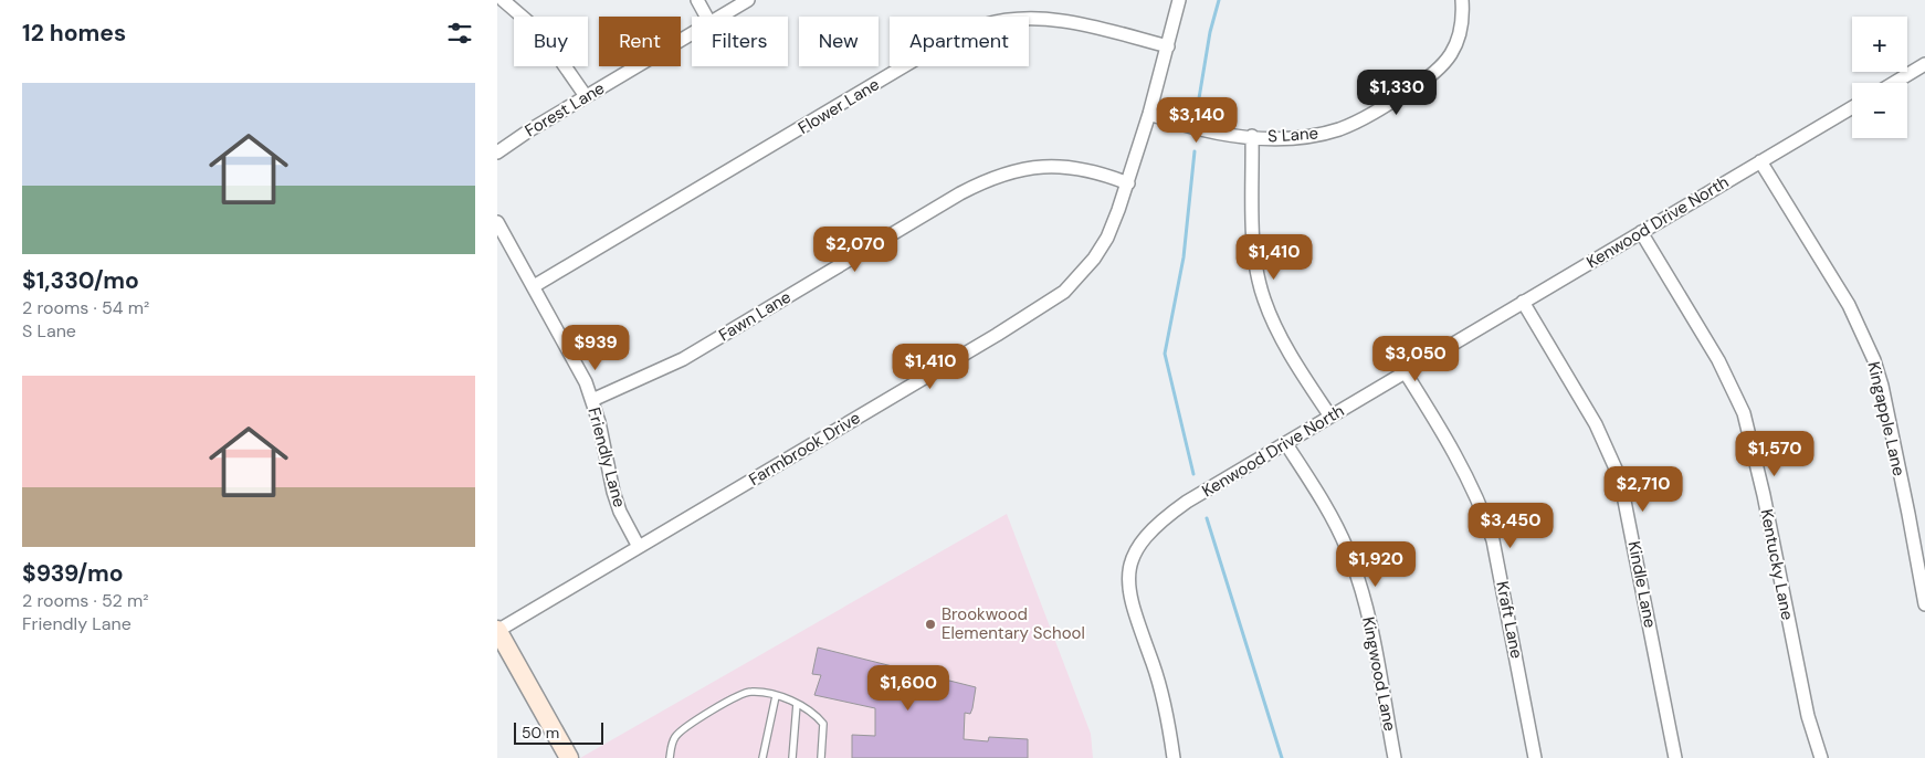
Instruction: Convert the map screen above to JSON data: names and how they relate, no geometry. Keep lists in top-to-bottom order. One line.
{"streets":{"street":["Flower Lane","Forest Lane","S Lane","Kenwood Drive North","Fawn Lane","Kingapple Lane","Farmbrook Drive","Friendly Lane","Kentucky Lane","Kindle Lane","Kraft Lane","Kingwood Lane"]},"crossings":[["Flower Lane","Farmbrook Drive"],["Flower Lane","Friendly Lane"],["S Lane","Farmbrook Drive"],["Kenwood Drive North","Kingapple Lane"],["Kenwood Drive North","Kentucky Lane"],["Kenwood Drive North","Kindle Lane"],["Kenwood Drive North","Kraft Lane"],["Kenwood Drive North","Kingwood Lane"],["Fawn Lane","Farmbrook Drive"],["Fawn Lane","Friendly Lane"],["Farmbrook Drive","Friendly Lane"]],"places":["Brookwood Elementary School"],"scale_bar":"50 m","page":{"heading":"12 homes","map_buttons":["+","−"],"chip":["Buy","Rent","Filters","New","Apartment"],"list":[{"name":"$1,330/mo","note":"2 rooms · 54 m² · S Lane"},{"name":"$939/mo","note":"2 rooms · 52 m² · Friendly Lane"}],"price":["$1,330","$3,140","$2,070","$1,410","$939","$3,050","$1,410","$1,570","$2,710","$3,450","$1,920","$1,600"],"scale":"50 m"}}
